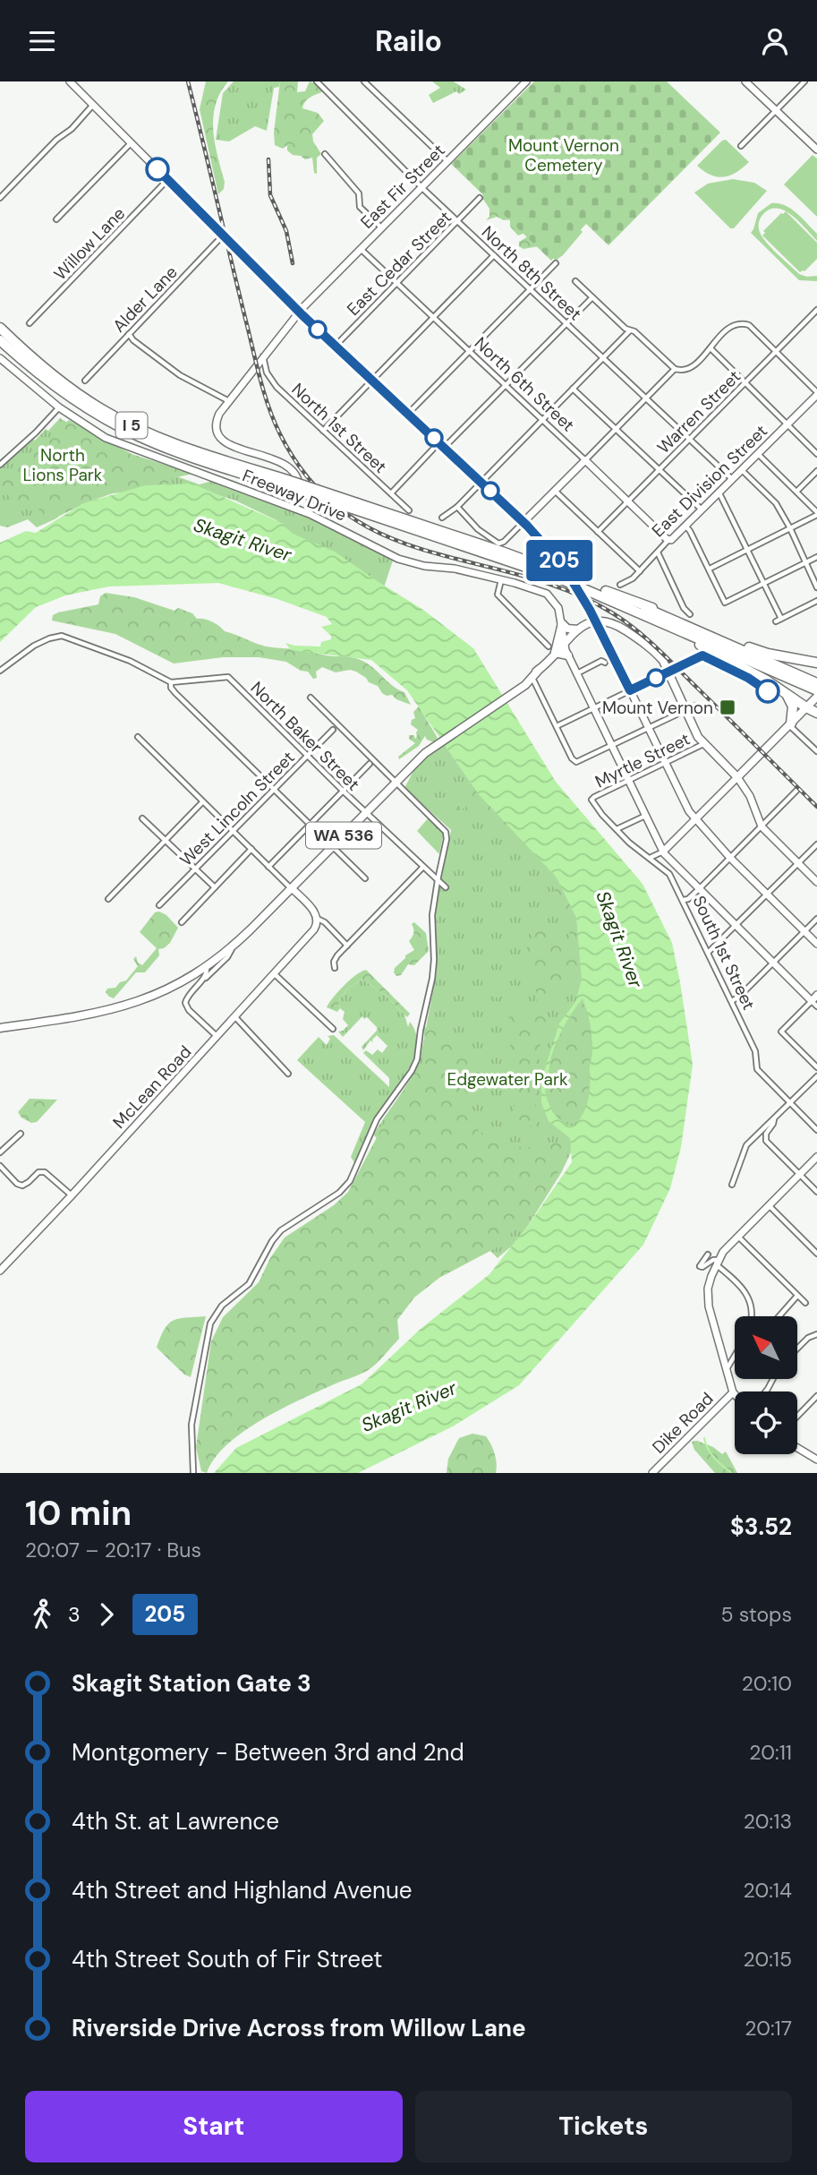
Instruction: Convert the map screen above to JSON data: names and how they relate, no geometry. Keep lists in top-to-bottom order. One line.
{"streets":{"highway":["I 5"],"main road":["WA 536"],"street":["East Fir Street","Willow Lane","East Cedar Street","North 8th Street","Alder Lane","North 6th Street","Warren Street","North 1st Street","East Division Street","Freeway Drive","North Baker Street","Myrtle Street","West Lincoln Street","South 1st Street","McLean Road","Dike Road"]},"crossings":[["East Fir Street","North 8th Street"],["East Fir Street","North 6th Street"],["East Fir Street","North 1st Street"],["East Fir Street","Freeway Drive"],["East Cedar Street","North 8th Street"],["East Cedar Street","North 6th Street"],["North 8th Street","Warren Street"],["North 8th Street","East Division Street"],["North 6th Street","Warren Street"],["North 6th Street","East Division Street"],["Freeway Drive","WA 536"],["North Baker Street","West Lincoln Street"],["North Baker Street","WA 536"],["Myrtle Street","WA 536"],["Myrtle Street","South 1st Street"]],"water":["Skagit River"],"parks":["Mount Vernon Cemetery","North Lions Park","Edgewater Park"],"places":{"transit":["Mount Vernon"]},"lines":["bus line 205"],"north":"top left","page":{"header":"Railo","on_map":"205","heading":["10 min","20:07 – 20:17 · Bus","$3.52"],"legs":["3","205","5 stops"],"list":[{"name":"Skagit Station Gate 3","value":"20:10"},{"name":"Montgomery - Between 3rd and 2nd","value":"20:11"},{"name":"4th St. at Lawrence","value":"20:13"},{"name":"4th Street and Highland Avenue","value":"20:14"},{"name":"4th Street South of Fir Street","value":"20:15"},{"name":"Riverside Drive Across from Willow Lane","value":"20:17"}],"buttons":["Start","Tickets"]}}
